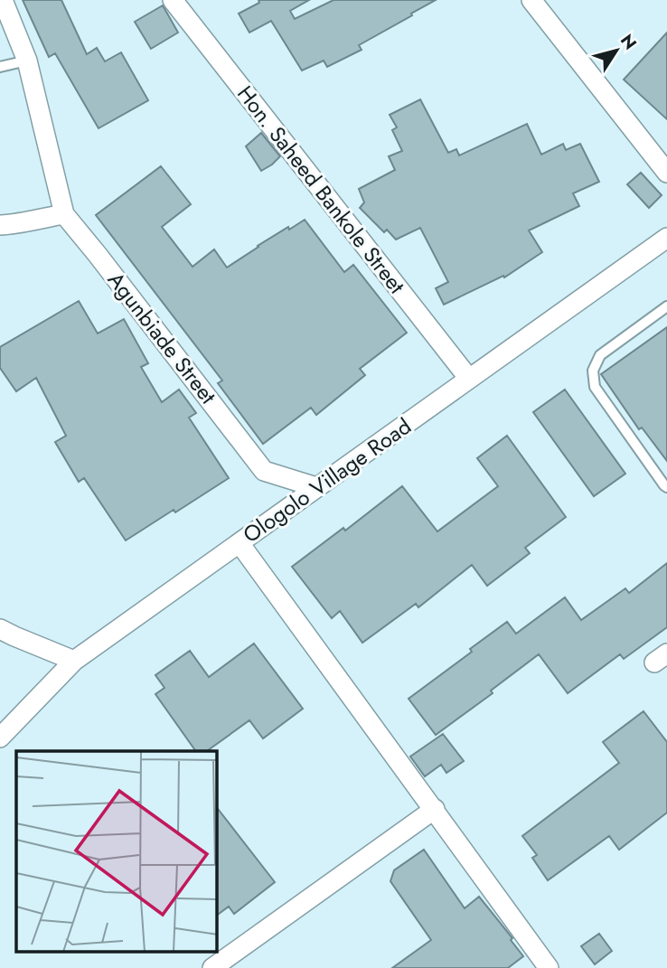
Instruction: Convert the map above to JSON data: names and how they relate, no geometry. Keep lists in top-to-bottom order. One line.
{"streets":{"street":["Hon. Saheed Bankole Street","Agunbiade Street","Ologolo Village Road"]},"crossings":[["Hon. Saheed Bankole Street","Ologolo Village Road"],["Agunbiade Street","Ologolo Village Road"]],"north":"top right"}
